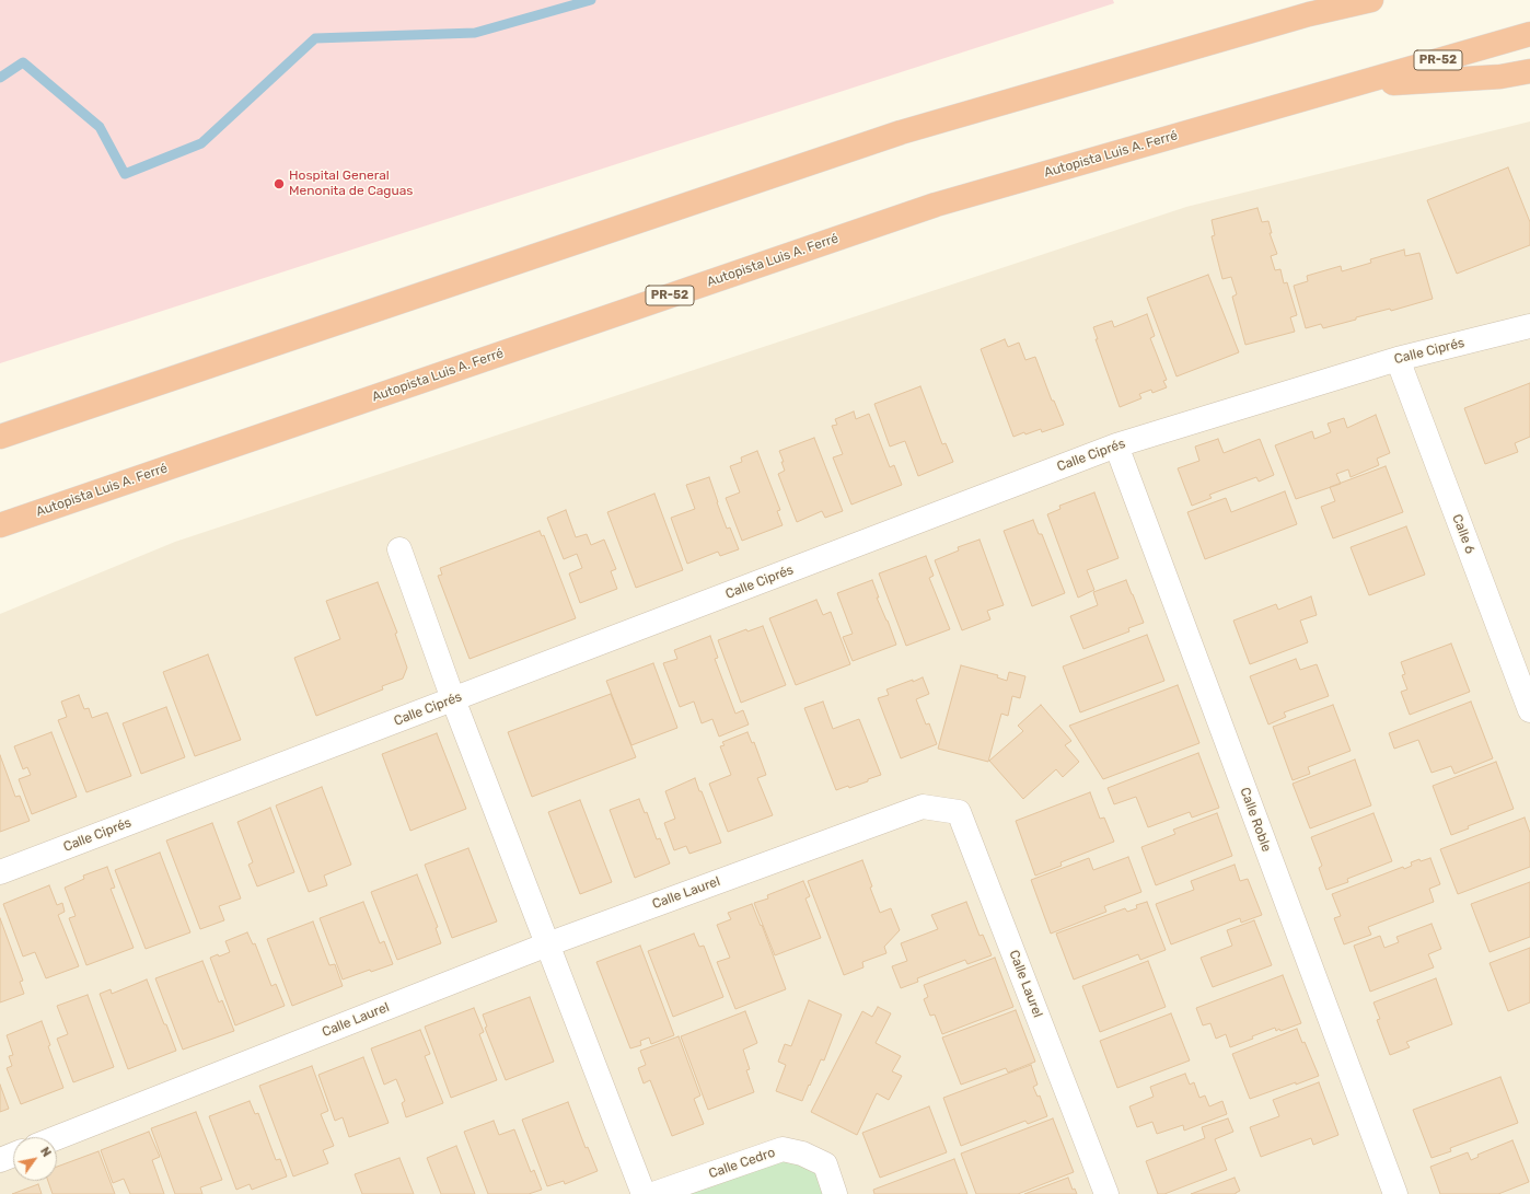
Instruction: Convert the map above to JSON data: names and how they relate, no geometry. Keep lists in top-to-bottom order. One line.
{"streets":{"highway":["PR-52","Autopista Luis A. Ferré"],"street":["Calle Ciprés","Calle 6","Calle Roble","Calle Laurel","Calle Cedro"]},"crossings":[["Calle Ciprés","Calle 6"],["Calle Ciprés","Calle Roble"]],"places":["Hospital General Menonita de Caguas"],"north":"top right"}
